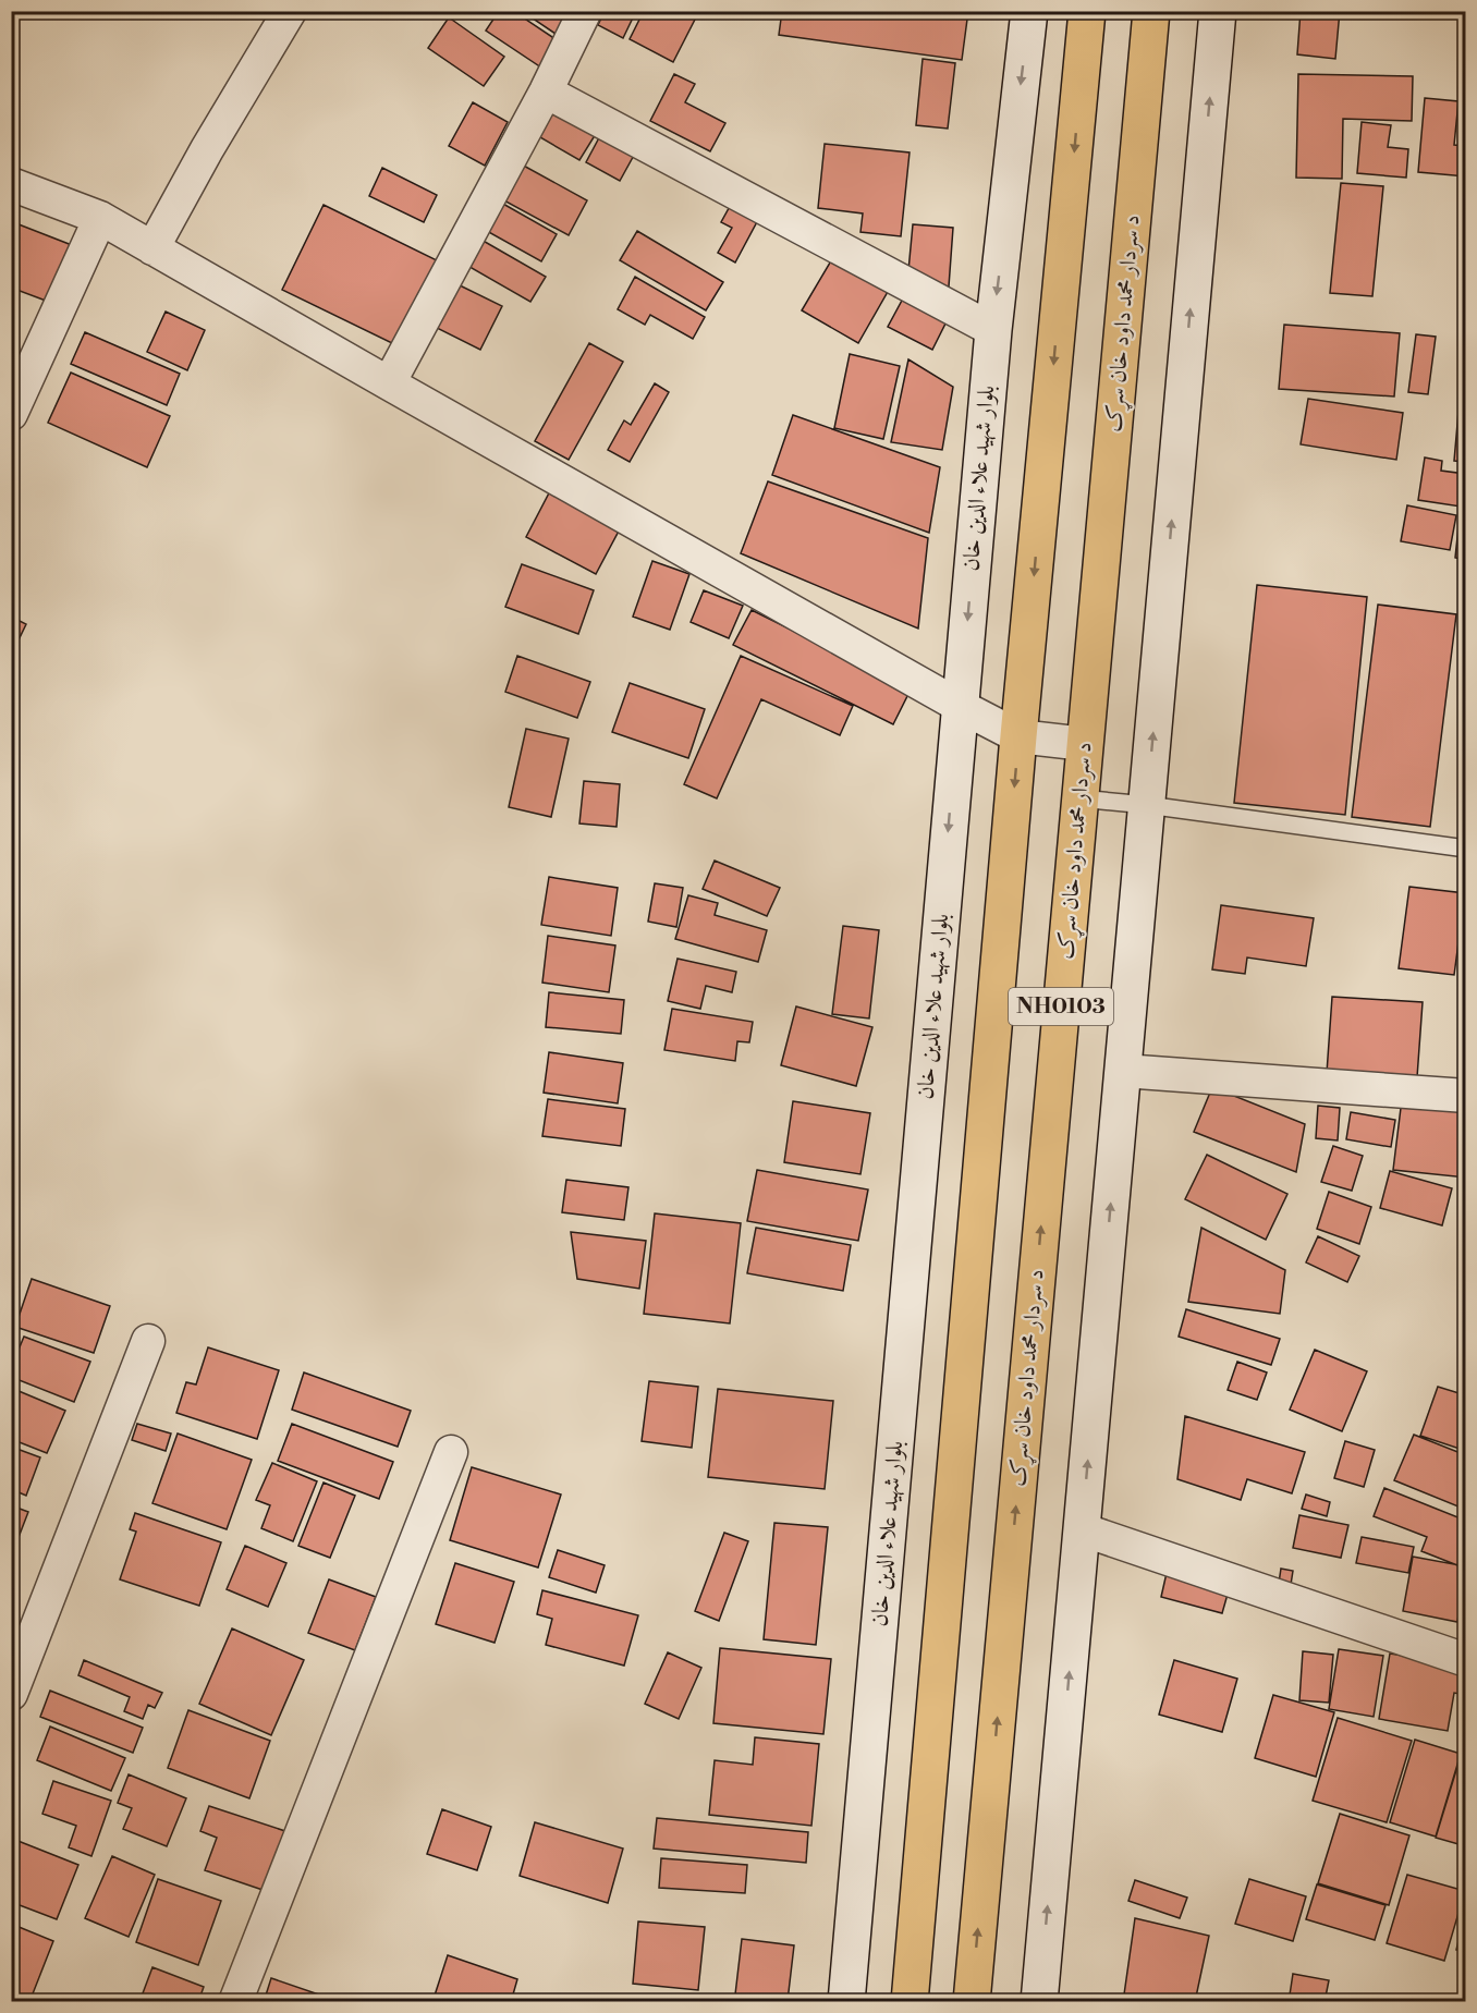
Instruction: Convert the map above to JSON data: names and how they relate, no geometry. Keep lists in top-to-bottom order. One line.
{"streets":{"highway":["د سردار محمد داود خان سړک","NH0103"],"street":["بلوار شهید علاء الدین خان"]}}
